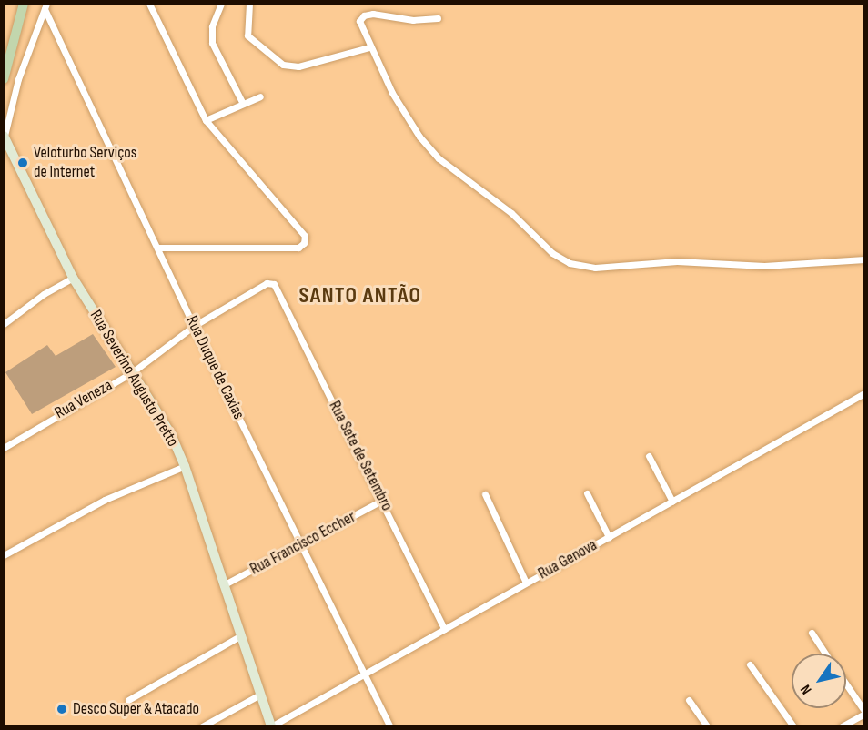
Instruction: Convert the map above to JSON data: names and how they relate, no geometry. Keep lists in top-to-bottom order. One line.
{"streets":{"street":["Rua Duque de Caxias","Rua Severino Augusto Pretto","Rua Veneza","Rua Sete de Setembro","Rua Francisco Eccher","Rua Genova"]},"crossings":[["Rua Duque de Caxias","Rua Veneza"],["Rua Duque de Caxias","Rua Francisco Eccher"],["Rua Duque de Caxias","Rua Genova"],["Rua Severino Augusto Pretto","Rua Veneza"],["Rua Severino Augusto Pretto","Rua Francisco Eccher"],["Rua Severino Augusto Pretto","Rua Genova"],["Rua Veneza","Rua Sete de Setembro"],["Rua Sete de Setembro","Rua Francisco Eccher"],["Rua Sete de Setembro","Rua Genova"]],"districts":["SANTO ANTÃO"],"places":["Veloturbo Serviços de Internet","Desco Super & Atacado"],"north":"bottom left"}
